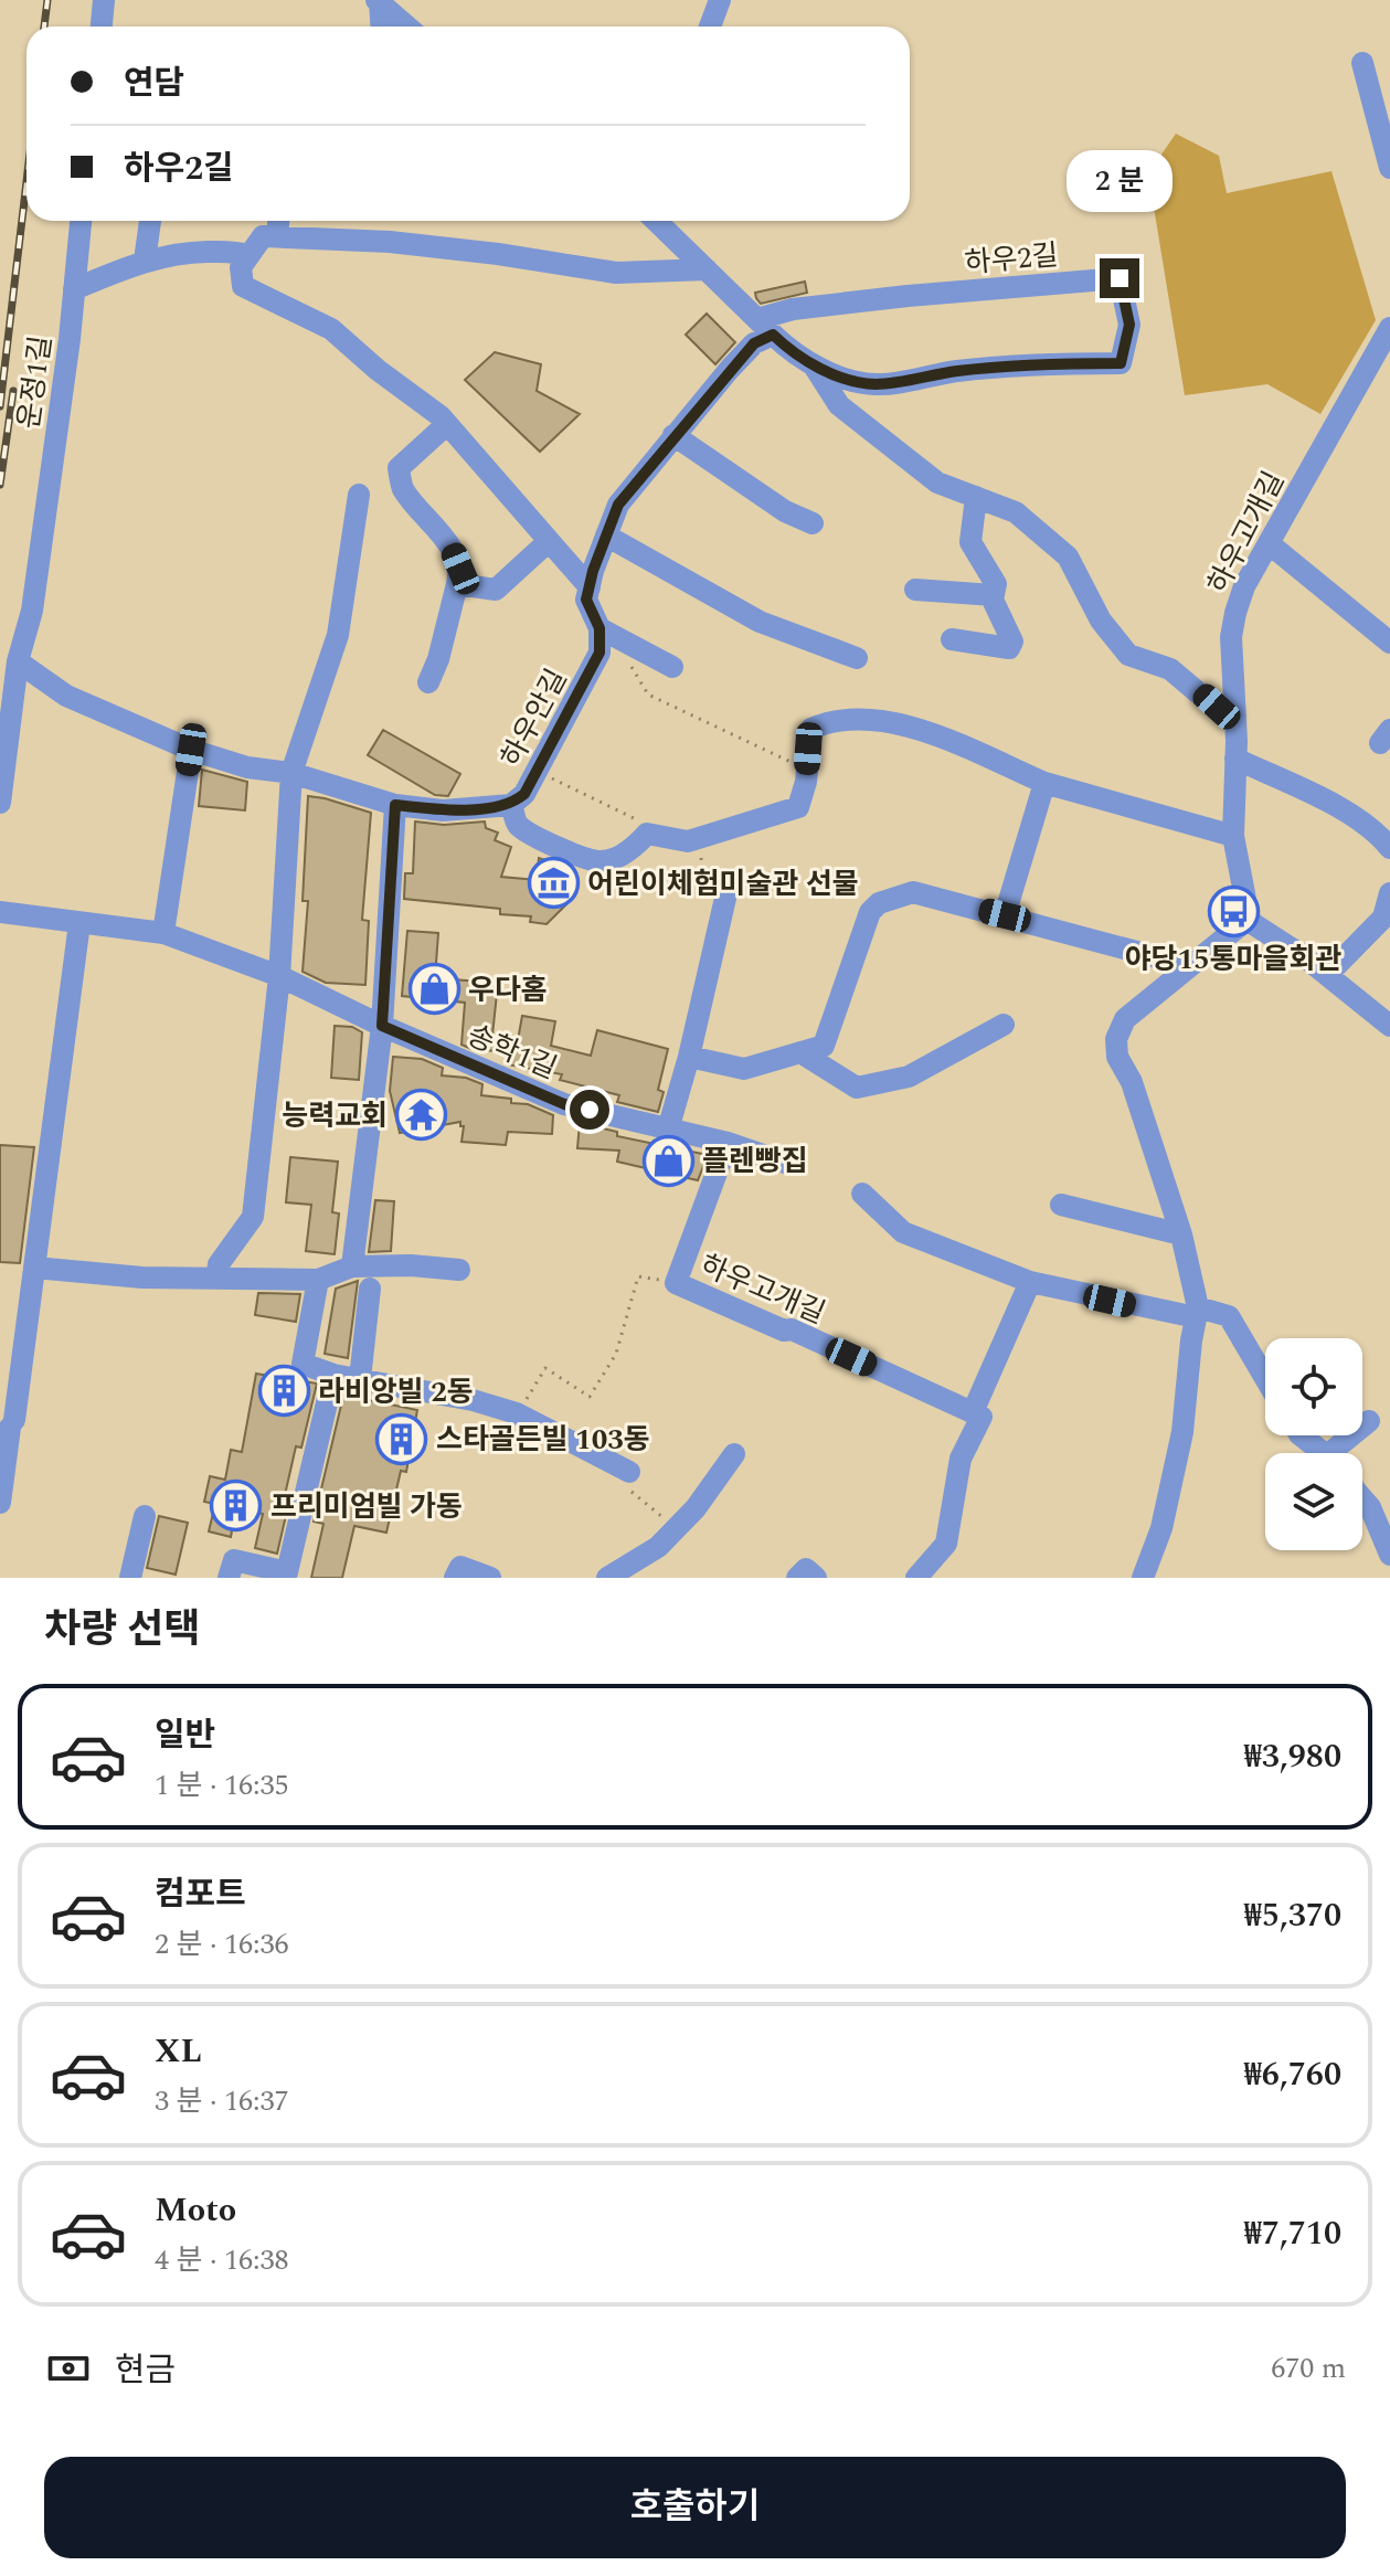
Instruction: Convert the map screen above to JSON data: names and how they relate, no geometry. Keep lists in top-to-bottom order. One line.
{"streets":{"street":["하우2길","운정1길","하우고개길","하우안길","송학1길"]},"places":{"museum":["어린이체험미술관 선물"],"bus stop":["야당15통마을회관"],"shop":["우다홈","플렌빵집"],"temple":["능력교회"],"building":["라비앙빌 2동","스타골든빌 103동","프리미엄빌 가동"]},"page":{"banner":["연담","하우2길"],"bubble":"2 분","heading":"차량 선택","list":[{"name":"일반","note":"1 분 · 16:35","value":"₩3,980"},{"name":"컴포트","note":"2 분 · 16:36","value":"₩5,370"},{"name":"XL","note":"3 분 · 16:37","value":"₩6,760"},{"name":"Moto","note":"4 분 · 16:38","value":"₩7,710"}],"pay":["현금","670 m"],"buttons":"호출하기"}}
